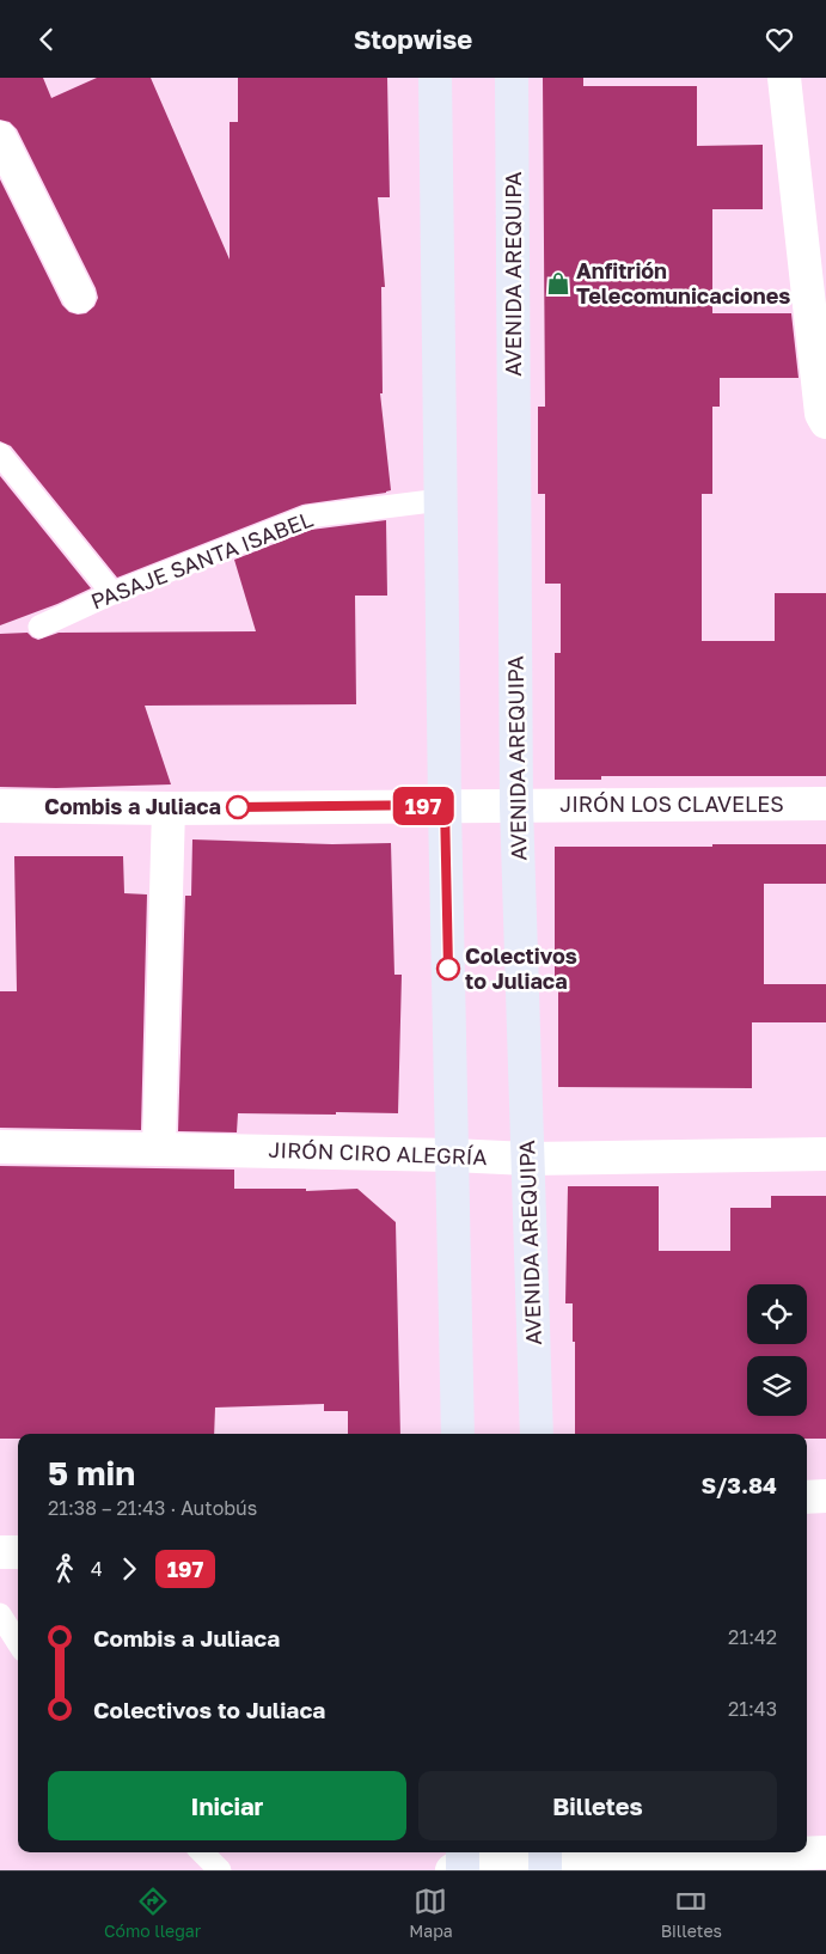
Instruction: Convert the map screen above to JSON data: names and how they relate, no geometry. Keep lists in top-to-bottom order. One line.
{"streets":{"street":["AVENIDA AREQUIPA","JIRÓN LOS CLAVELES","JIRÓN CIRO ALEGRÍA"],"lane":["PASAJE SANTA ISABEL"]},"crossings":[["AVENIDA AREQUIPA","JIRÓN LOS CLAVELES"],["AVENIDA AREQUIPA","JIRÓN CIRO ALEGRÍA"]],"places":{"shop":["Anfitrión Telecomunicaciones"],"other":["Combis a Juliaca","Colectivos to Juliaca"]},"lines":["bus line 197"],"page":{"header":"Stopwise","on_map":"197","heading":["5 min","21:38 – 21:43 · Autobús","S/3.84"],"legs":["4","197"],"list":[{"name":"Combis a Juliaca","value":"21:42"},{"name":"Colectivos to Juliaca","value":"21:43"}],"buttons":["Iniciar","Billetes"],"tabs":["Cómo llegar","Mapa","Billetes"]}}
